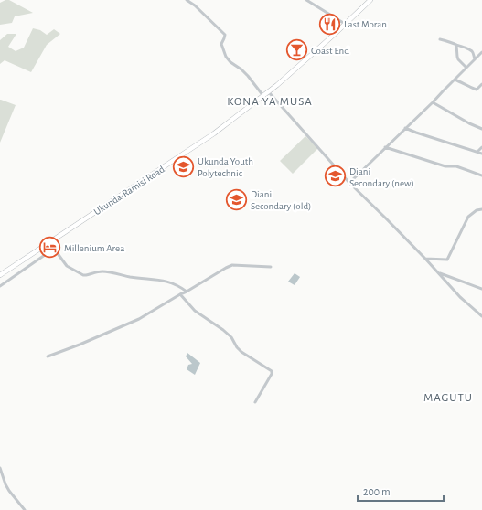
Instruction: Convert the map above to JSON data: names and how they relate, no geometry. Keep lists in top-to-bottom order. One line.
{"streets":{"highway":["Ukunda-Ramisi Road"]},"districts":["KONA YA MUSA","MAGUTU"],"places":{"restaurant":["Last Moran"],"bar":["Coast End"],"school or university":["Ukunda Youth Polytechnic","Diani Secondary (new)","Diani Secondary (old)"],"hotel":["Millenium Area"]},"scale_bar":"200 m"}
